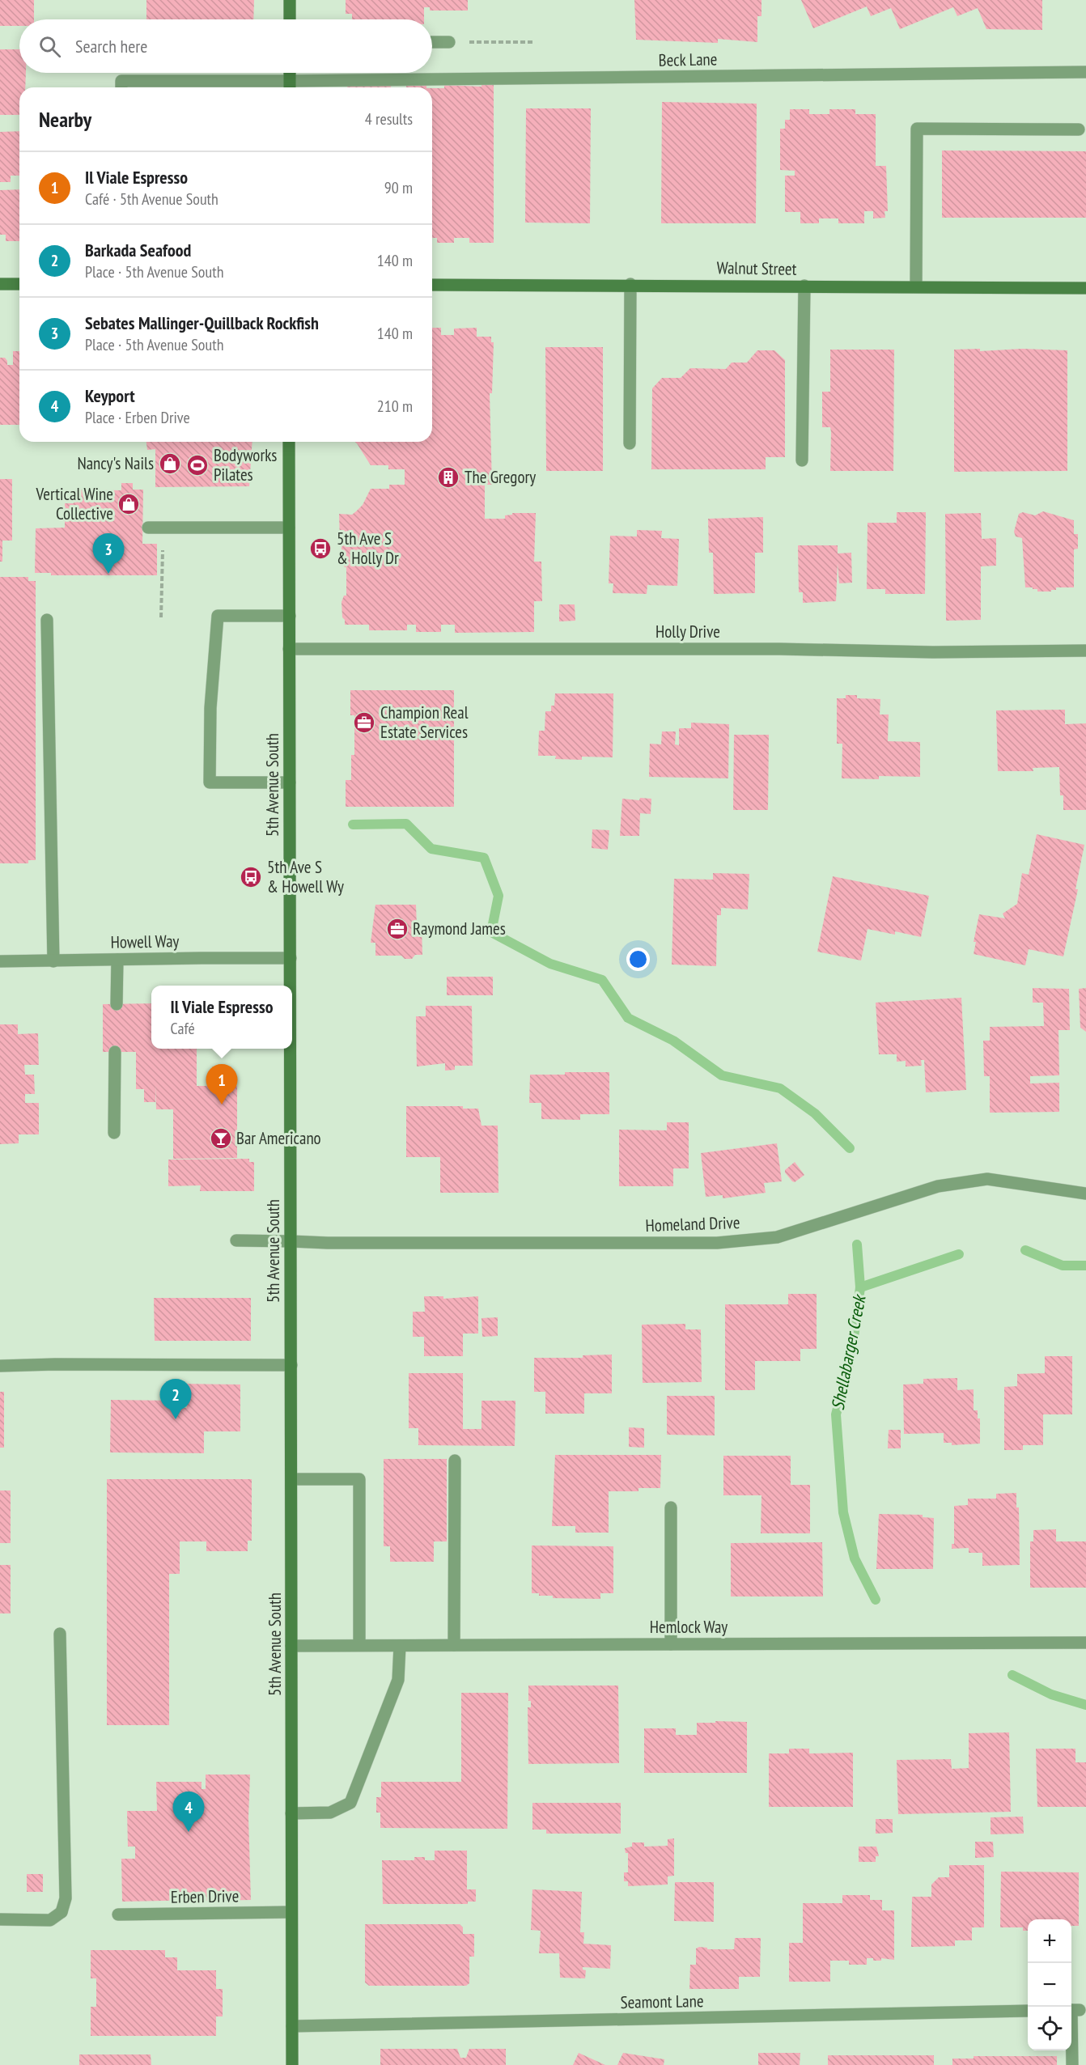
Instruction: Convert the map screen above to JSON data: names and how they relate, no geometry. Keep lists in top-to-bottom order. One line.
{"streets":{"main road":["Walnut Street","5th Avenue South"],"street":["Beck Lane","Holly Drive","Howell Way","Homeland Drive","Hemlock Way","Erben Drive","Seamont Lane"]},"crossings":[["Holly Drive","5th Avenue South"],["5th Avenue South","Howell Way"],["5th Avenue South","Homeland Drive"],["5th Avenue South","Hemlock Way"],["5th Avenue South","Erben Drive"],["5th Avenue South","Seamont Lane"]],"water":["Shellabarger Creek"],"places":{"shop":["Nancy's Nails","Vertical Wine Collective"],"sports":["Bodyworks Pilates"],"building":["The Gregory"],"bus stop":["5th Ave S & Holly Dr","5th Ave S & Howell Wy"],"office":["Champion Real Estate Services","Raymond James"],"bar":["Bar Americano"]},"page":{"search":"Search here","heading":["Nearby","4 results"],"list":[{"mark":"1","name":"Il Viale Espresso","note":"Café · 5th Avenue South","value":"90 m"},{"mark":"2","name":"Barkada Seafood","note":"Place · 5th Avenue South","value":"140 m"},{"mark":"3","name":"Sebates Mallinger-Quillback Rockfish","note":"Place · 5th Avenue South","value":"140 m"},{"mark":"4","name":"Keyport","note":"Place · Erben Drive","value":"210 m"}],"pins":["3","1","2","4"],"popup":["Il Viale Espresso","Café"],"map_buttons":["+","−"]}}
